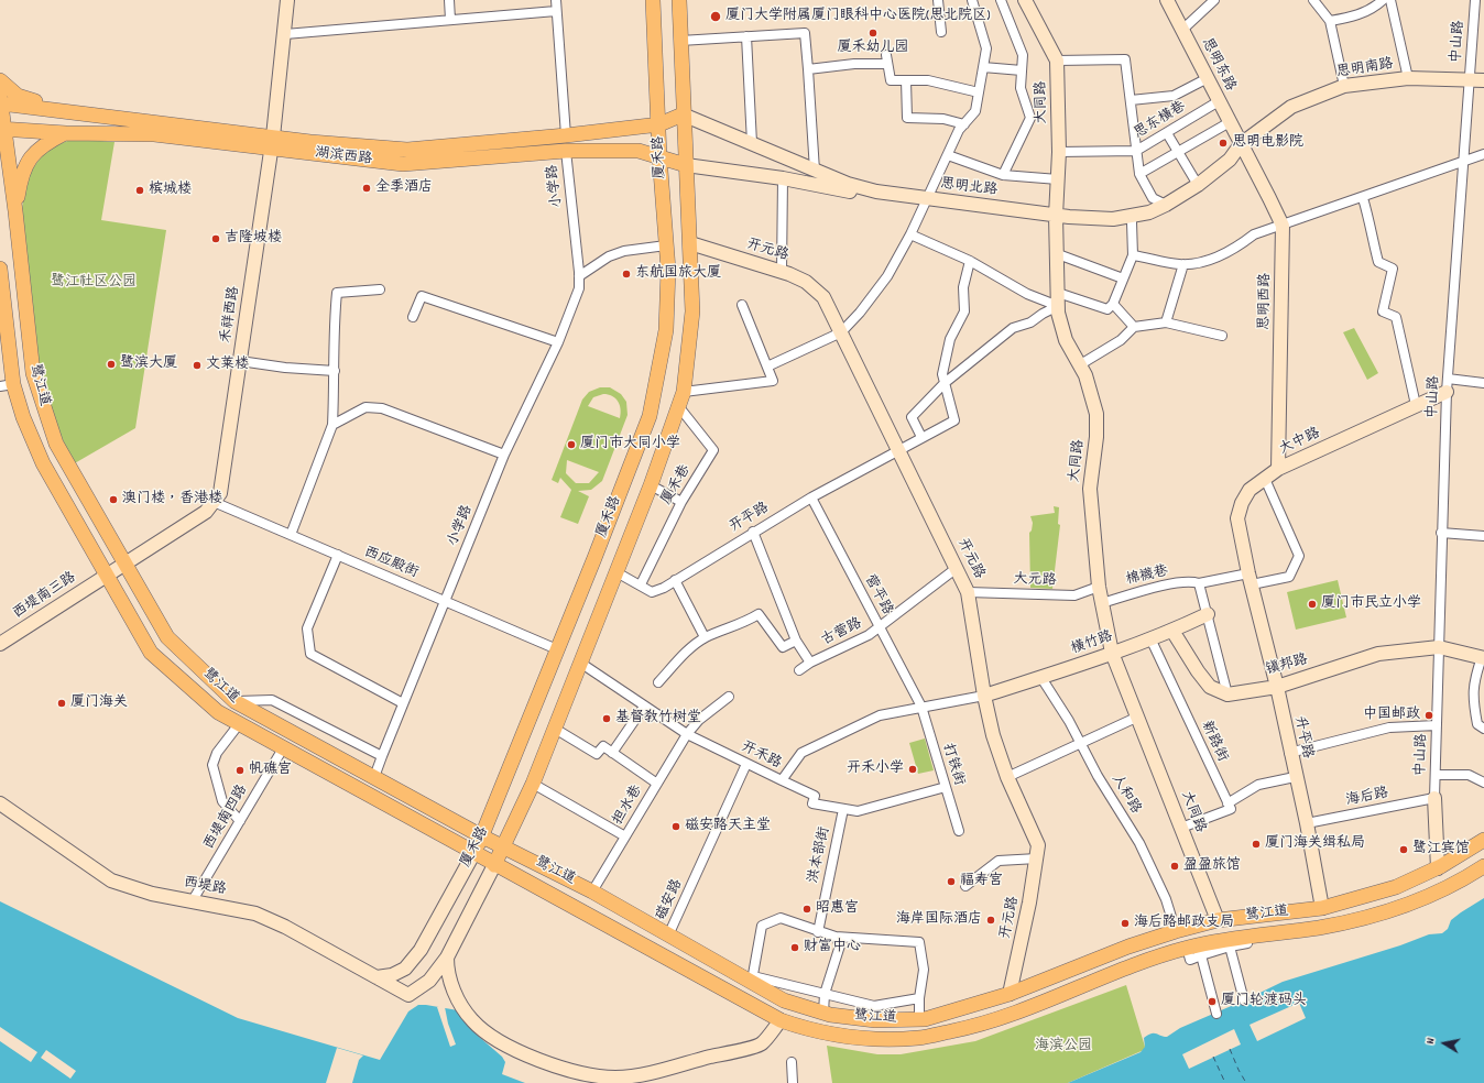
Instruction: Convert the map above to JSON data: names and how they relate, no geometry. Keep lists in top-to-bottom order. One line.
{"streets":{"main road":["湖滨西路","厦禾路","鹭江道"],"street":["中山路","思明东路","思明南路","大同路","思东横巷","小学路","思明北路","开元路","思明西路","禾祥西路","大中路","厦禾巷","开平路","西应殿街","棉襪巷","大元路","营平路","西堤南三路","古营路","横竹路","镇邦路","升平路","新路街","开禾路","打铁街","人和路","海后路","担水巷","西堤南四路","洪本部街","西堤路","磁安路"]},"crossings":[["中山路","思明南路"],["中山路","大中路"],["中山路","镇邦路"],["中山路","海后路"],["思明东路","思明南路"],["思明东路","思东横巷"],["思明东路","思明北路"],["思明东路","思明西路"],["思明南路","思明北路"],["思明南路","思明西路"],["大同路","思东横巷"],["大同路","思明北路"],["大同路","鹭江道"],["大同路","棉襪巷"],["大同路","大元路"],["大同路","横竹路"],["湖滨西路","厦禾路"],["湖滨西路","小学路"],["湖滨西路","思明北路"],["湖滨西路","禾祥西路"],["湖滨西路","鹭江道"],["厦禾路","思明北路"],["厦禾路","开元路"],["厦禾路","鹭江道"],["厦禾路","厦禾巷"],["厦禾路","开平路"],["厦禾路","西应殿街"],["厦禾路","开禾路"],["厦禾路","西堤路"],["小学路","鹭江道"],["小学路","西应殿街"],["思明北路","思明西路"],["开元路","鹭江道"],["开元路","开平路"],["开元路","大元路"],["开元路","古营路"],["开元路","横竹路"],["开元路","开禾路"],["思明西路","大中路"],["禾祥西路","鹭江道"],["禾祥西路","西应殿街"],["禾祥西路","西堤南三路"],["鹭江道","西堤南三路"],["鹭江道","升平路"],["鹭江道","人和路"],["鹭江道","担水巷"],["鹭江道","西堤南四路"],["鹭江道","磁安路"],["大中路","棉襪巷"],["大中路","升平路"],["厦禾巷","开平路"],["开平路","营平路"],["棉襪巷","升平路"],["营平路","古营路"],["营平路","开禾路"],["营平路","打铁街"],["横竹路","新路街"],["横竹路","开禾路"],["横竹路","人和路"],["镇邦路","升平路"],["升平路","海后路"],["开禾路","打铁街"],["开禾路","担水巷"],["开禾路","磁安路"],["西堤南四路","西堤路"]],"parks":["鹭江社区公园","海滨公园"],"places":["厦门大学附属厦门眼科中心医院(思北院区)","厦禾幼儿园","思明电影院","全季酒店","槟城楼","吉隆坡楼","东航国旅大厦","鹭滨大厦","文莱楼","厦门市大同小学","澳门楼，香港楼","厦门市民立小学","厦门海关","中国邮政","基督教竹树堂","开禾小学","帆礁宫","磁安路天主堂","厦门海关缉私局","鹭江宾馆","盈盈旅馆","福寿宫","昭惠宫","海岸国际酒店","海后路邮政支局","财富中心","厦门轮渡码头"],"north":"left"}
